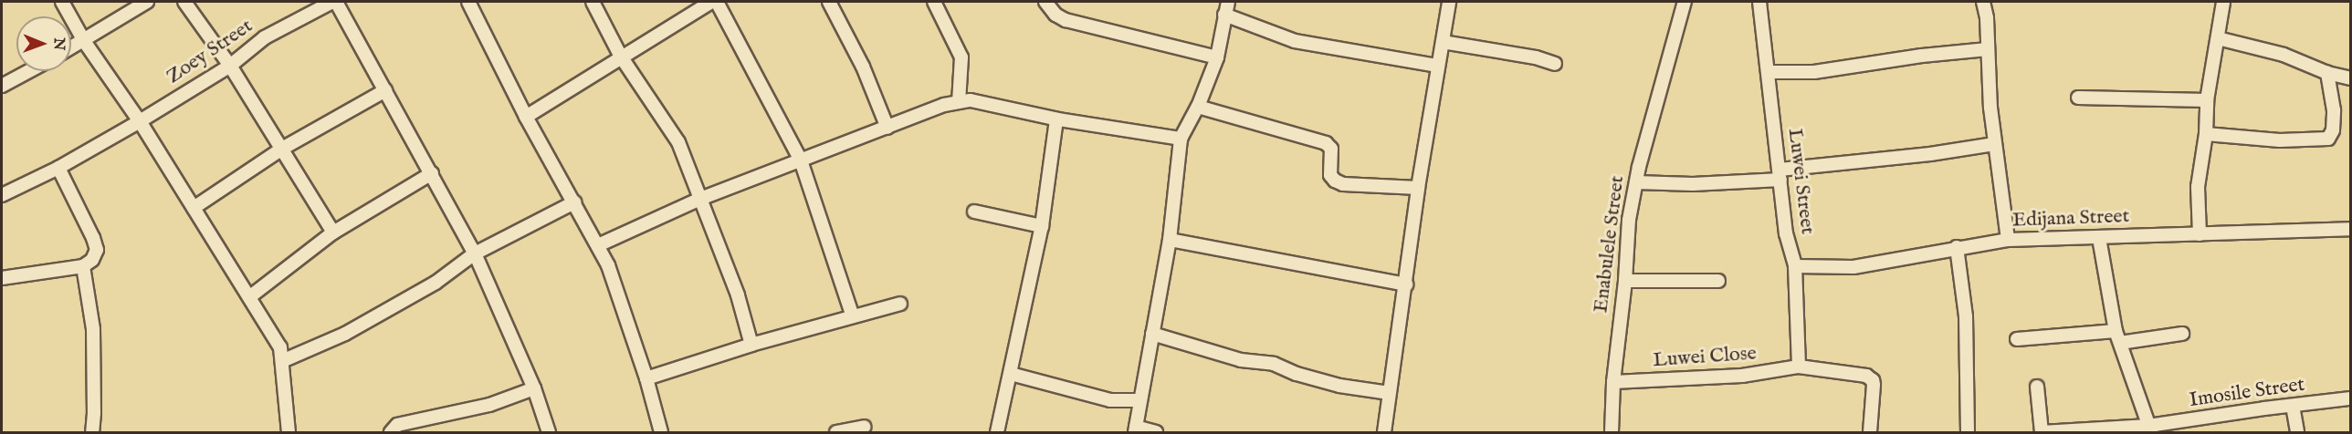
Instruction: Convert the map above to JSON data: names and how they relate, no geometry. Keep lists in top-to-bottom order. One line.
{"streets":{"street":["Zoey Street","Luwei Street","Edijana Street","Enabulele Street","Luwei Close","Imosile Street"]},"crossings":[["Luwei Street","Edijana Street"],["Luwei Street","Luwei Close"],["Enabulele Street","Luwei Close"]],"north":"right"}
